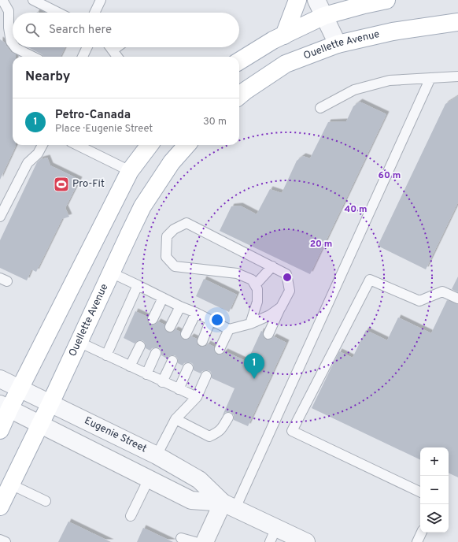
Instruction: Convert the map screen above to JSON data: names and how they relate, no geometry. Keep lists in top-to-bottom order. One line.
{"streets":{"main road":["Ouellette Avenue"],"street":["Eugenie Street"]},"crossings":[["Ouellette Avenue","Eugenie Street"]],"places":{"sports":["Pro-Fit"]},"page":{"search":"Search here","heading":"Nearby","list":[{"mark":"1","name":"Petro-Canada","note":"Place · Eugenie Street","value":"30 m"}],"pins":"1","map_buttons":["+","−"]},"rings":["60 m","40 m","20 m"]}
